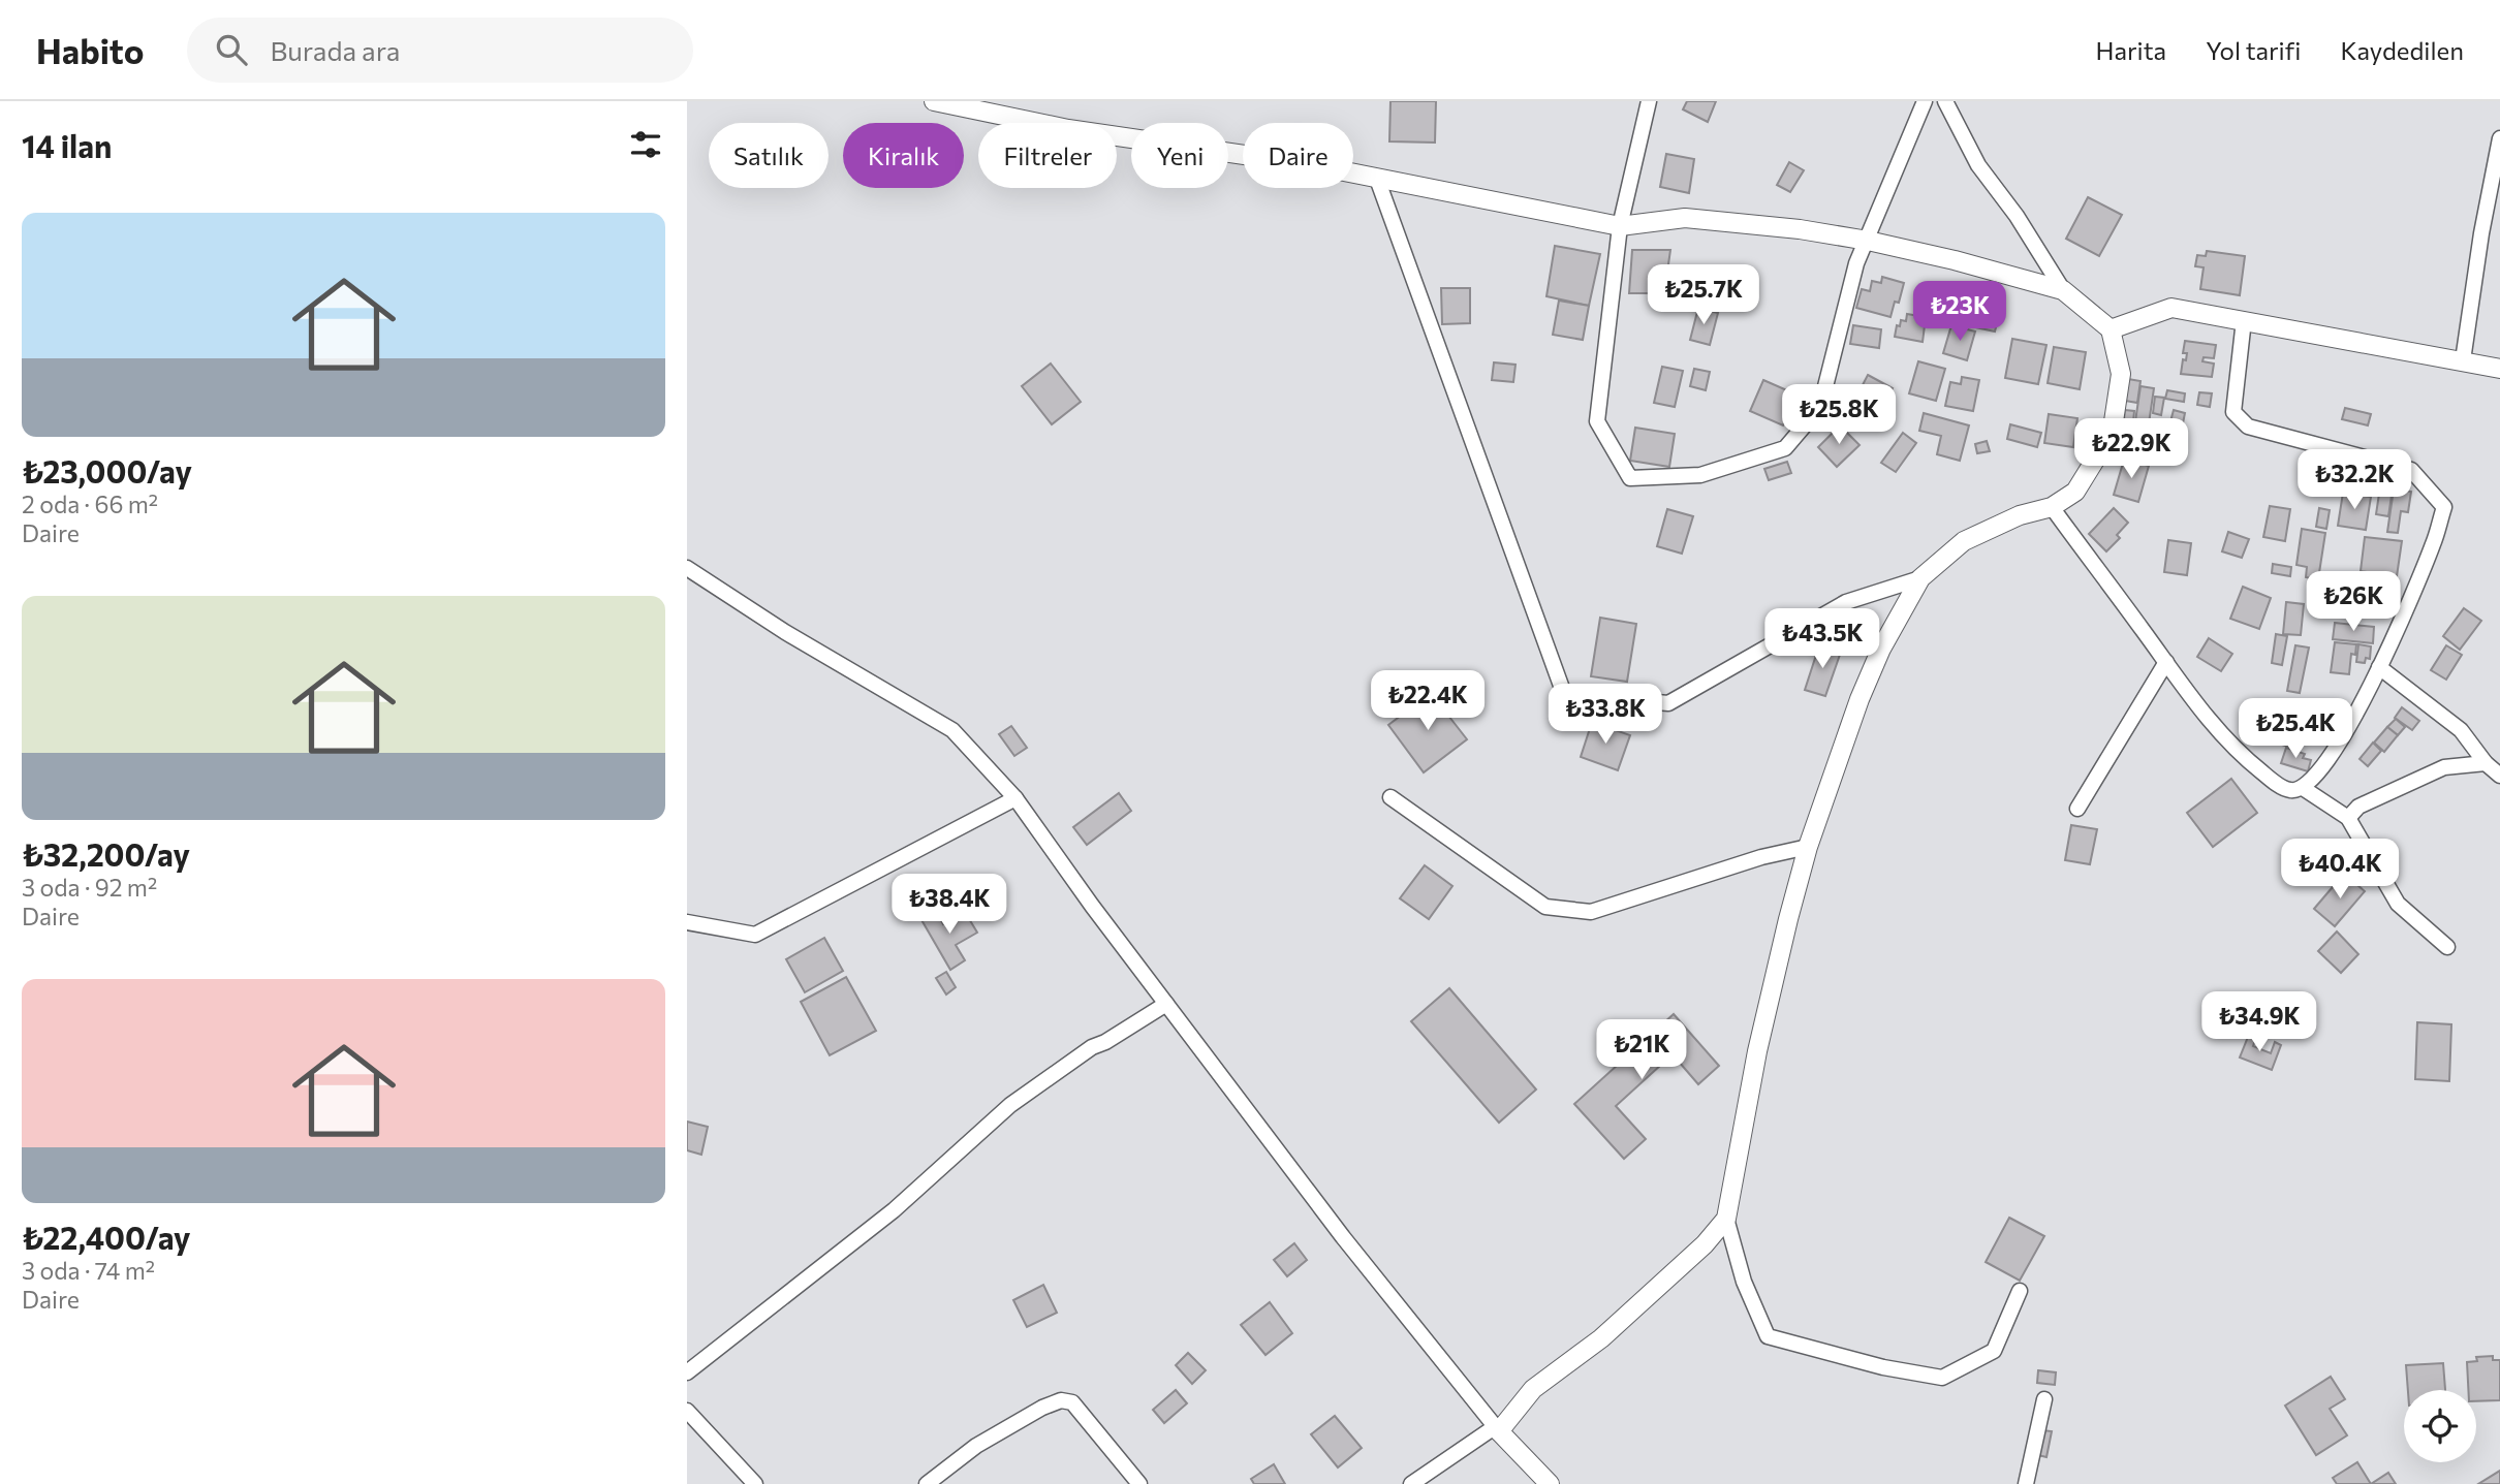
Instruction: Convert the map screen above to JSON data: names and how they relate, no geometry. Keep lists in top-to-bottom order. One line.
{"page":{"header":"Habito","search":"Burada ara","nav":["Harita","Yol tarifi","Kaydedilen"],"heading":"14 ilan","chip":["Satılık","Kiralık","Filtreler","Yeni","Daire"],"list":[{"name":"₺23,000/ay","note":"2 oda · 66 m² · Daire"},{"name":"₺32,200/ay","note":"3 oda · 92 m² · Daire"},{"name":"₺22,400/ay","note":"3 oda · 74 m² · Daire"}],"price":["₺25.7K","₺23K","₺25.8K","₺22.9K","₺32.2K","₺26K","₺43.5K","₺22.4K","₺33.8K","₺25.4K","₺40.4K","₺38.4K","₺34.9K","₺21K"]}}
